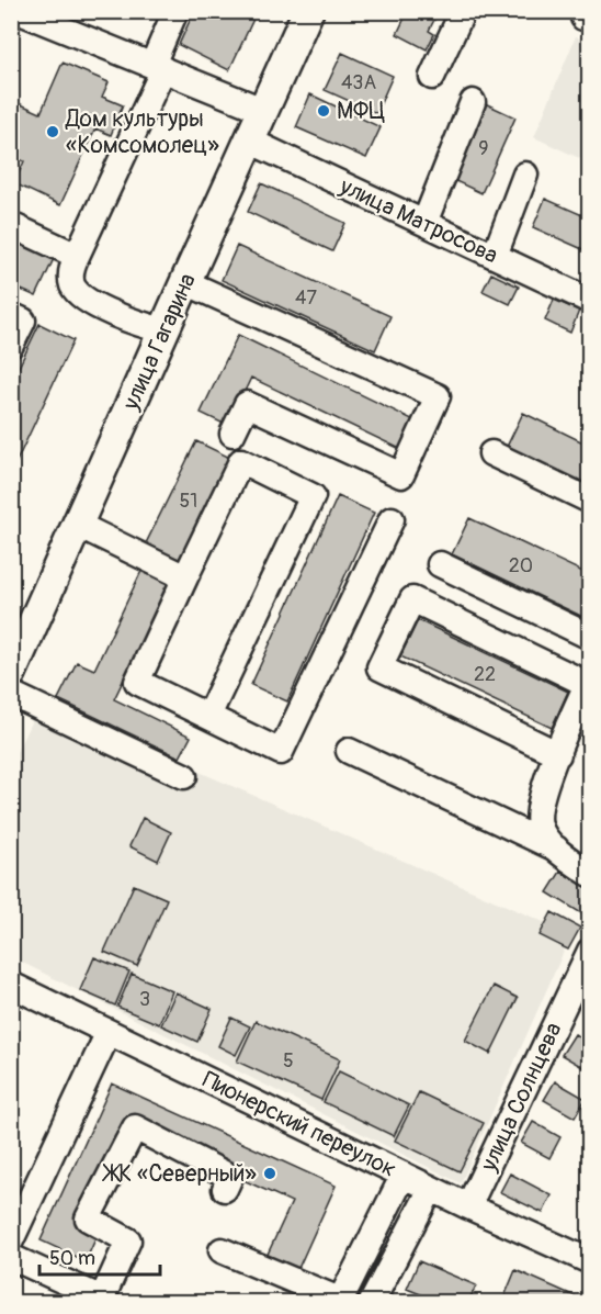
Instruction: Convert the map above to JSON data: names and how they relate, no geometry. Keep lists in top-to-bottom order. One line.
{"streets":{"main road":["улица Гагарина"],"street":["улица Матросова","улица Солнцева","Пионерский переулок"]},"crossings":[["улица Матросова","улица Гагарина"],["улица Солнцева","Пионерский переулок"]],"places":["МФЦ","Дом культуры «Комсомолец»","ЖК «Северный»"],"house_numbers":["43А","9","47","51","20","22","3","5"],"scale_bar":"50 m"}
